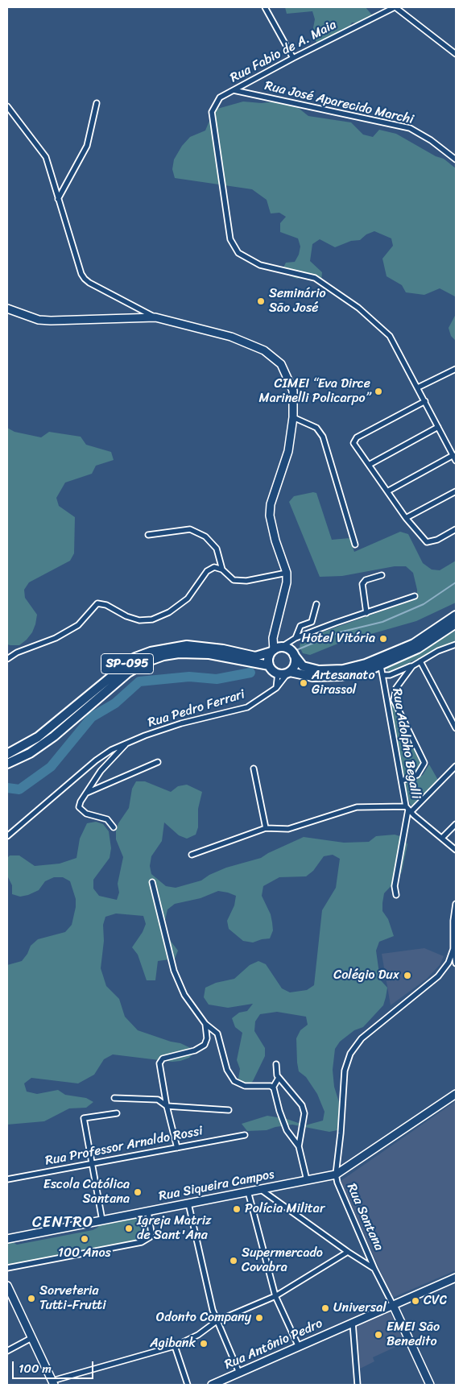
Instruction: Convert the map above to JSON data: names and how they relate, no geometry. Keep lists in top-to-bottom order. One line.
{"streets":{"main road":["SP-095","Rua Siqueira Campos","Rua Antônio Pedro"],"street":["Rua Fabio de A. Maia","Rua José Aparecido Marchi","Rua Pedro Ferrari","Rua Adolpho Begalli","Rua Professor Arnaldo Rossi","Rua Santana"]},"crossings":[["Rua Fabio de A. Maia","Rua José Aparecido Marchi"],["SP-095","Rua Pedro Ferrari"],["Rua Siqueira Campos","Rua Santana"],["Rua Santana","Rua Antônio Pedro"]],"districts":["CENTRO"],"places":["Seminário São José","CIMEI “Eva Dirce Marinelli Policarpo”","Hotel Vitória","Artesanato Girassol","Colégio Dux","Escola Católica Santana","Polícia Militar","Igreja Matriz de Sant'Ana","100 Anos","Supermercado Covabra","Sorveteria Tutti-Frutti","CVC","Universal","Odonto Company","EMEI São Benedito","Agibank"],"scale_bar":"100 m"}
